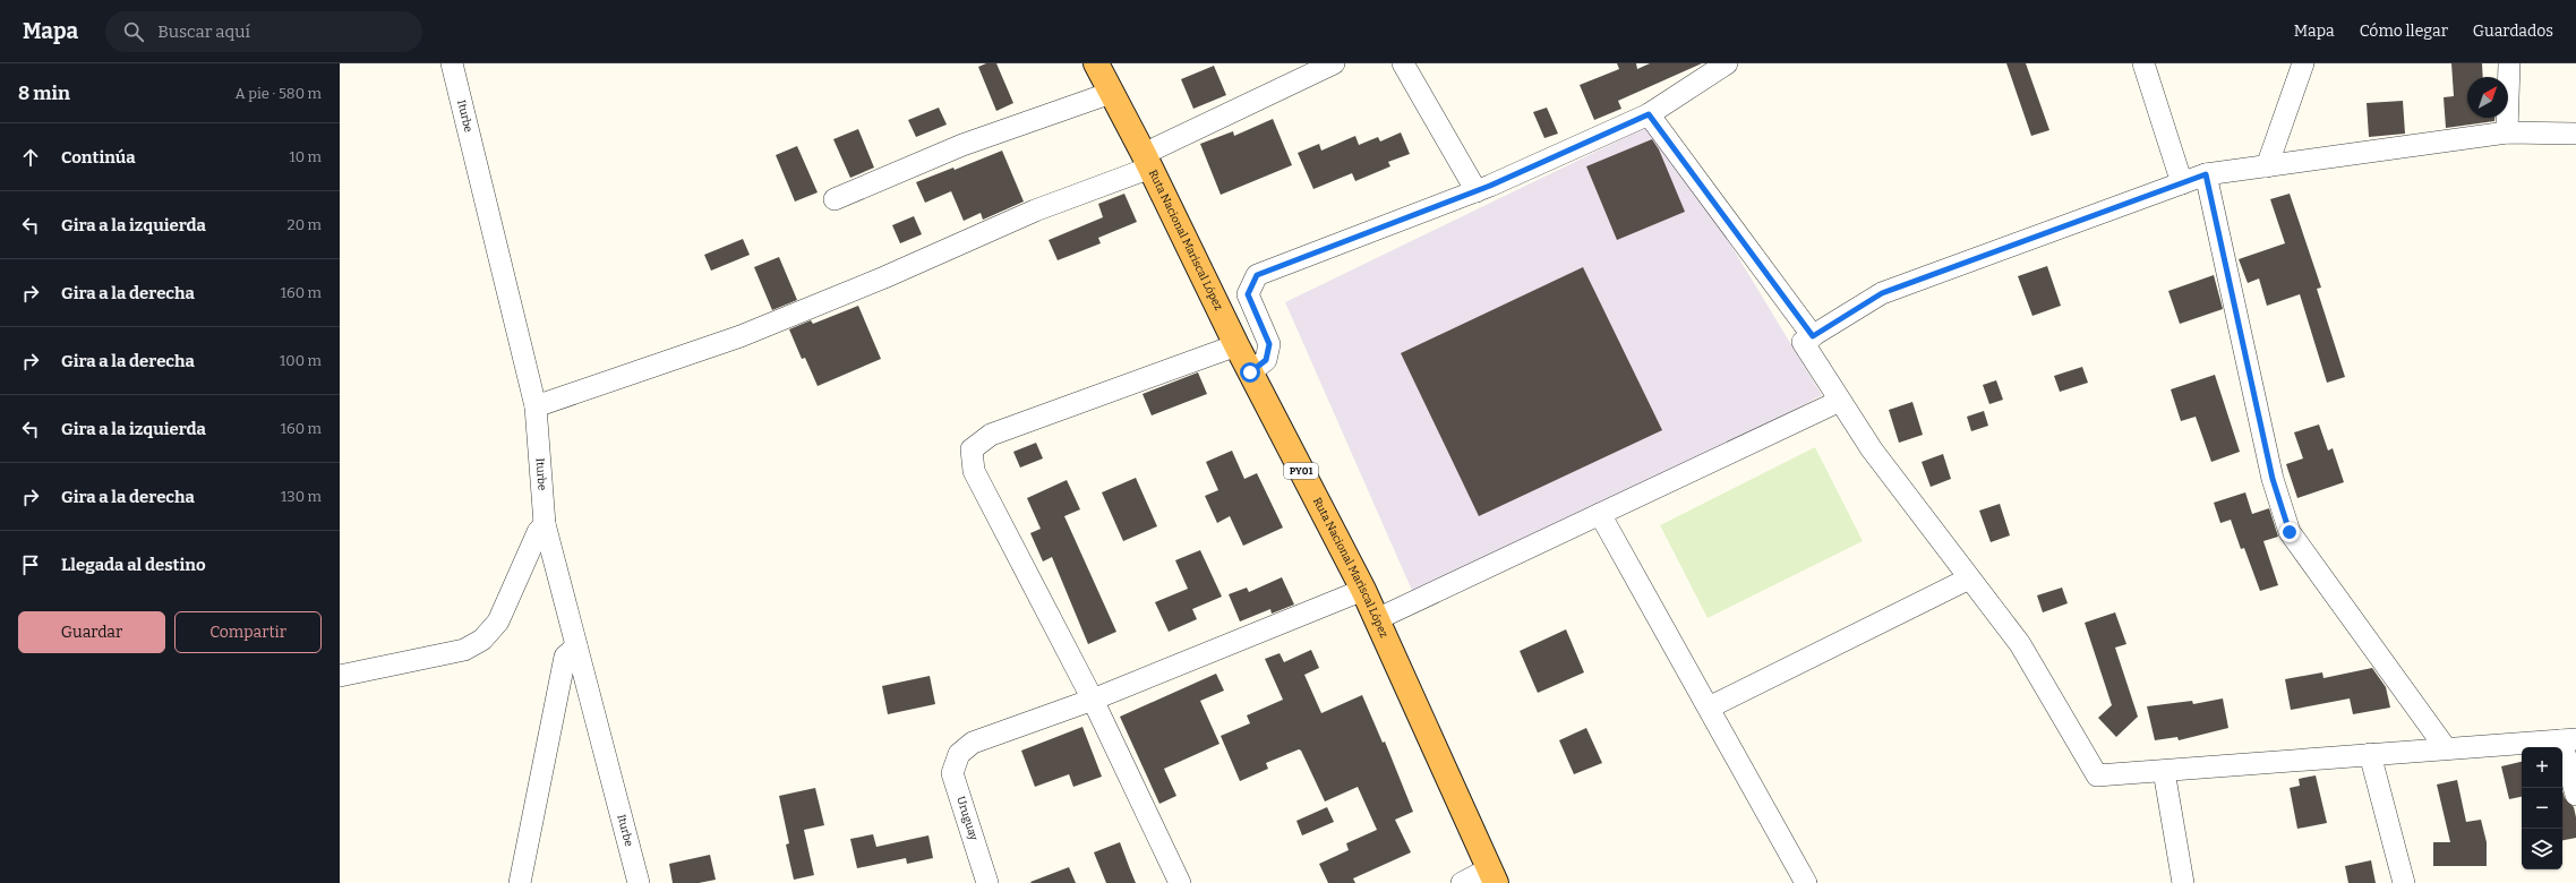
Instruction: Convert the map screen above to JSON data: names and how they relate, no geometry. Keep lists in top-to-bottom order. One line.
{"streets":{"highway":["Ruta Nacional Mariscal López","PY01"],"street":["Iturbe","Uruguay"]},"north":"top right","page":{"header":"Mapa","search":"Buscar aquí","nav":["Mapa","Cómo llegar","Guardados"],"heading":["8 min","A pie · 580 m"],"list":[["Continúa","10 m"],["Gira a la izquierda","20 m"],["Gira a la derecha","160 m"],["Gira a la derecha","100 m"],["Gira a la izquierda","160 m"],["Gira a la derecha","130 m"],"Llegada al destino"],"buttons":["Guardar","Compartir"],"map_buttons":["+","−"]}}
